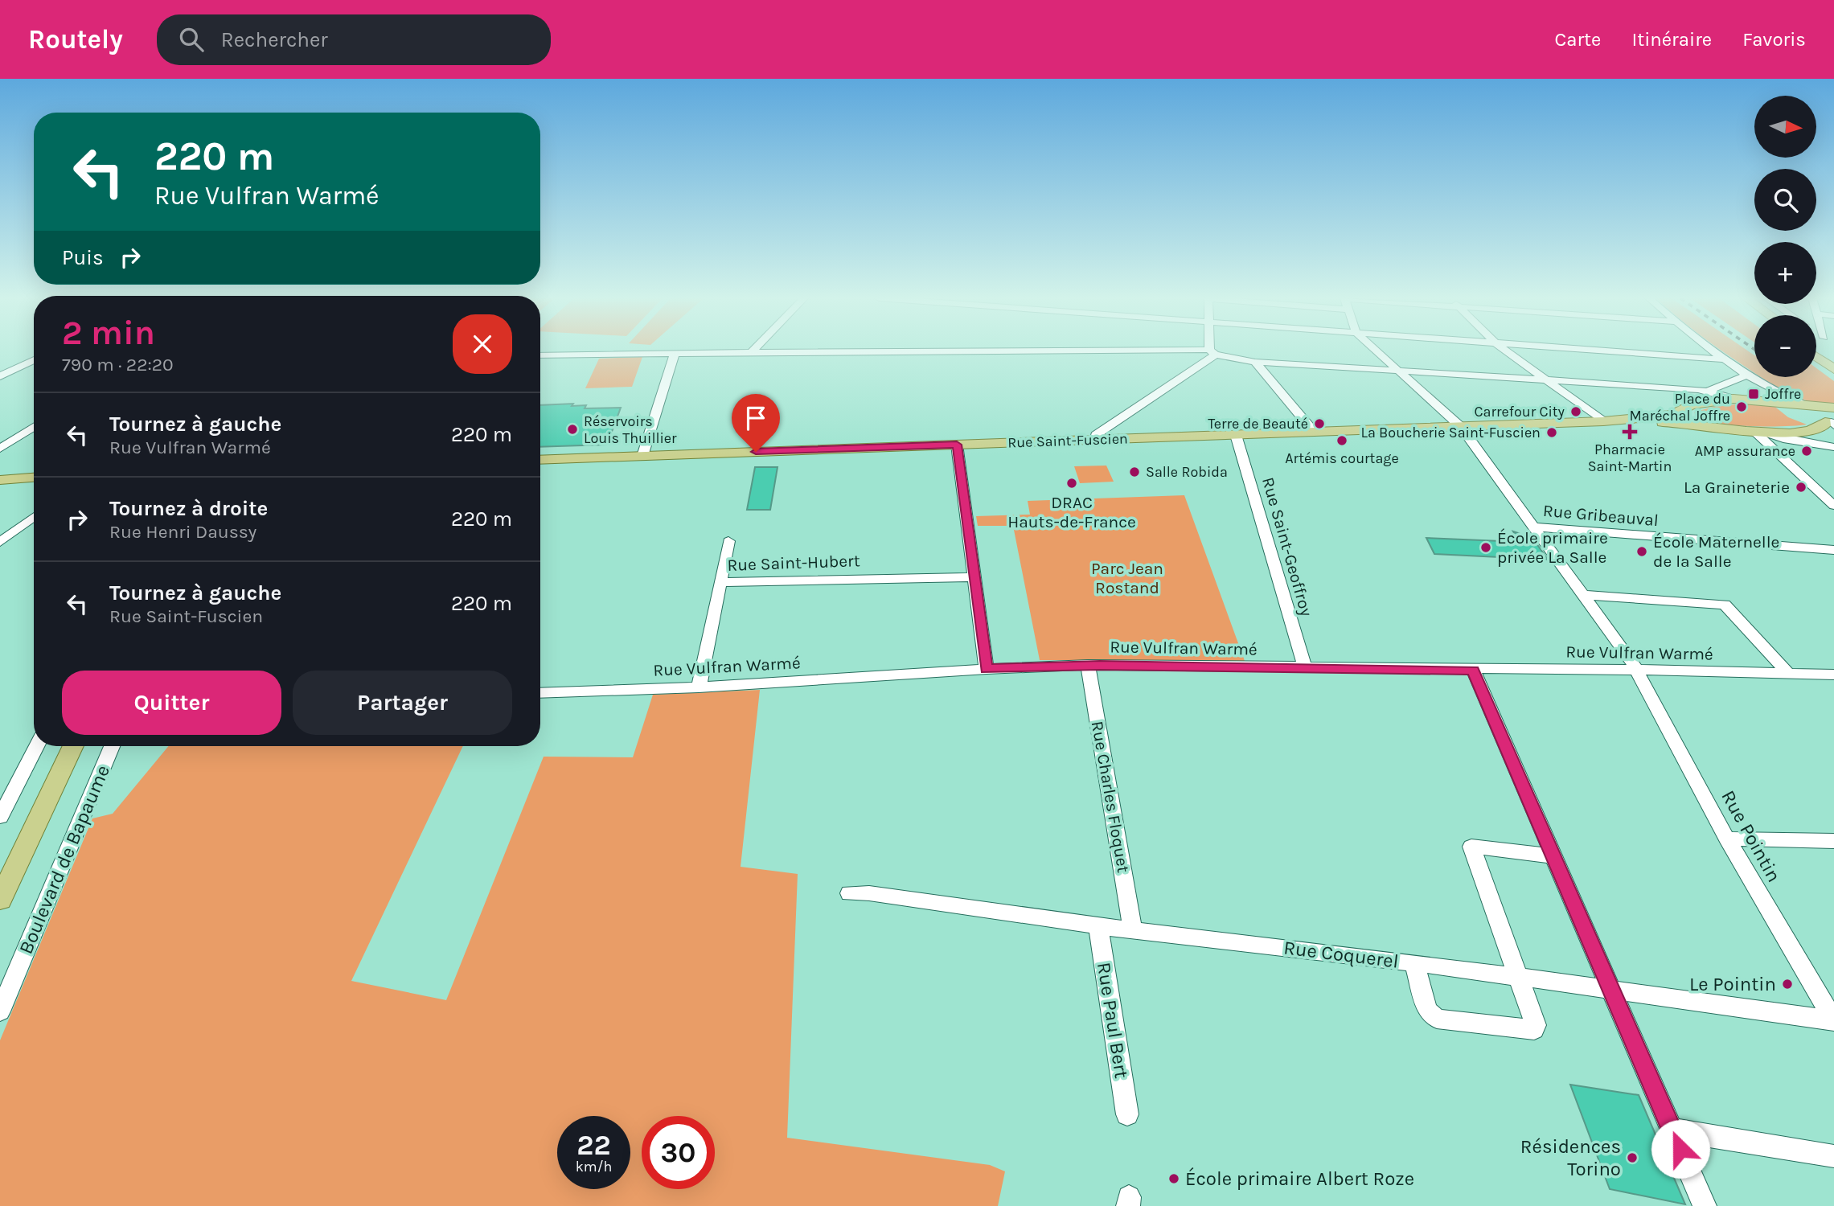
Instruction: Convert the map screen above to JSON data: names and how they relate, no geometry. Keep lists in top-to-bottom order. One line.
{"streets":{"main road":["Rue Saint-Fuscien","Boulevard de Bapaume"],"street":["Rue Gribeauval","Rue Saint-Geoffroy","Rue Saint-Hubert","Rue Vulfran Warmé","Rue Charles Floquet","Rue Pointin","Rue Coquerel","Rue Paul Bert"]},"crossings":[["Rue Saint-Fuscien","Rue Saint-Geoffroy"],["Rue Saint-Fuscien","Rue Pointin"],["Rue Gribeauval","Rue Pointin"],["Rue Saint-Geoffroy","Rue Vulfran Warmé"],["Rue Saint-Hubert","Rue Vulfran Warmé"],["Rue Vulfran Warmé","Rue Charles Floquet"],["Rue Vulfran Warmé","Rue Pointin"],["Rue Charles Floquet","Rue Coquerel"],["Rue Pointin","Rue Coquerel"],["Rue Coquerel","Rue Paul Bert"]],"parks":["Parc Jean Rostand"],"places":{"transit":["Joffre"],"other":["Place du Maréchal Joffre","Carrefour City","Terre de Beauté","Réservoirs Louis Thuillier","La Boucherie Saint-Fuscien","Artémis courtage","AMP assurance","Salle Robida","DRAC Hauts-de-France","La Graineterie","École primaire privée La Salle","École Maternelle de la Salle","Le Pointin","Résidences Torino","École primaire Albert Roze"],"health":["Pharmacie Saint-Martin"]},"north":"right","page":{"header":"Routely","search":"Rechercher","nav":["Carte","Itinéraire","Favoris"],"map_buttons":["+","−"],"turn":["220 m","Rue Vulfran Warmé"],"then":"Puis","heading":["2 min","790 m · 22:20"],"list":[{"name":"Tournez à gauche","note":"Rue Vulfran Warmé","value":"220 m"},{"name":"Tournez à droite","note":"Rue Henri Daussy","value":"220 m"},{"name":"Tournez à gauche","note":"Rue Saint-Fuscien","value":"220 m"}],"buttons":["Quitter","Partager"],"speed":"22 km/h","limit":"30"}}
